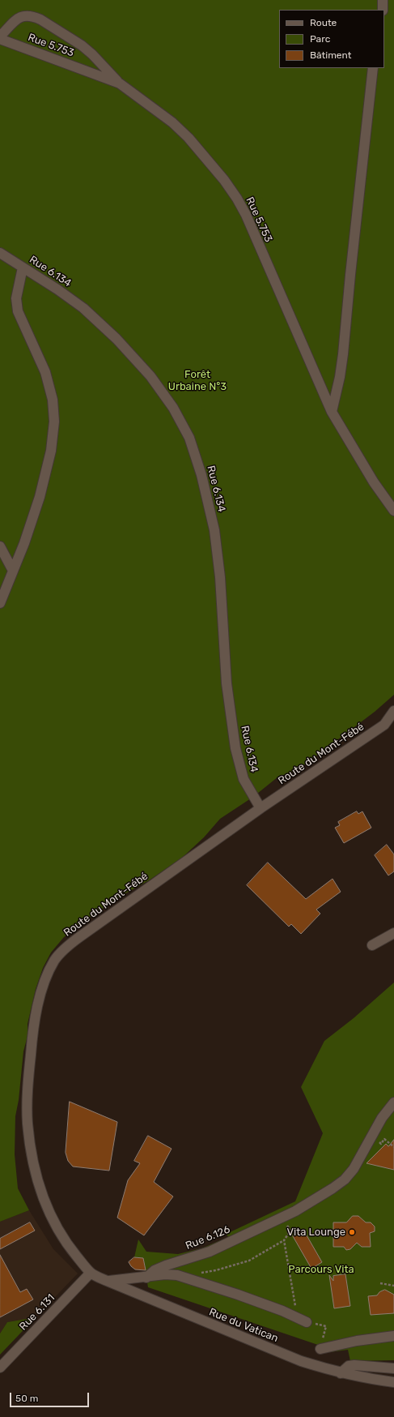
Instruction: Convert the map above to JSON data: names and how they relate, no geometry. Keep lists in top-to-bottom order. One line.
{"streets":{"street":["Rue 5.753","Rue 6.134","Route du Mont-Fébé","Rue 6.126","Rue 6.131","Rue du Vatican"]},"crossings":[["Rue 6.134","Route du Mont-Fébé"],["Route du Mont-Fébé","Rue 6.131"],["Route du Mont-Fébé","Rue du Vatican"],["Rue 6.131","Rue du Vatican"]],"parks":["Forêt Urbaine N°3","Parcours Vita"],"places":["Vita Lounge"],"legend":["Route","Parc","Bâtiment"],"scale_bar":"50 m"}
